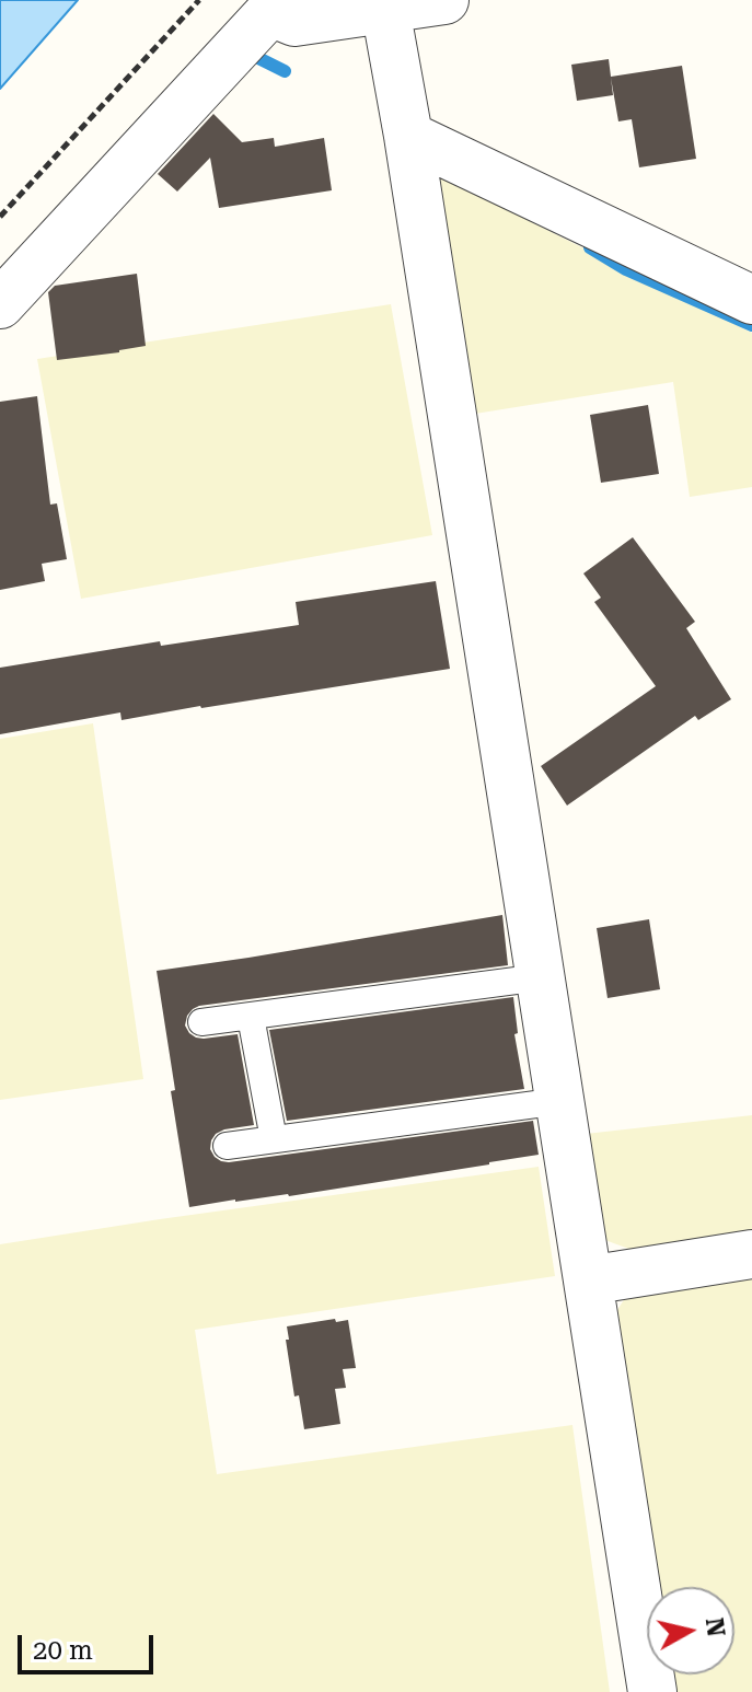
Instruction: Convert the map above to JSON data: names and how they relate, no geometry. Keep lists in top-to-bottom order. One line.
{"scale_bar":"20 m","north":"right"}
